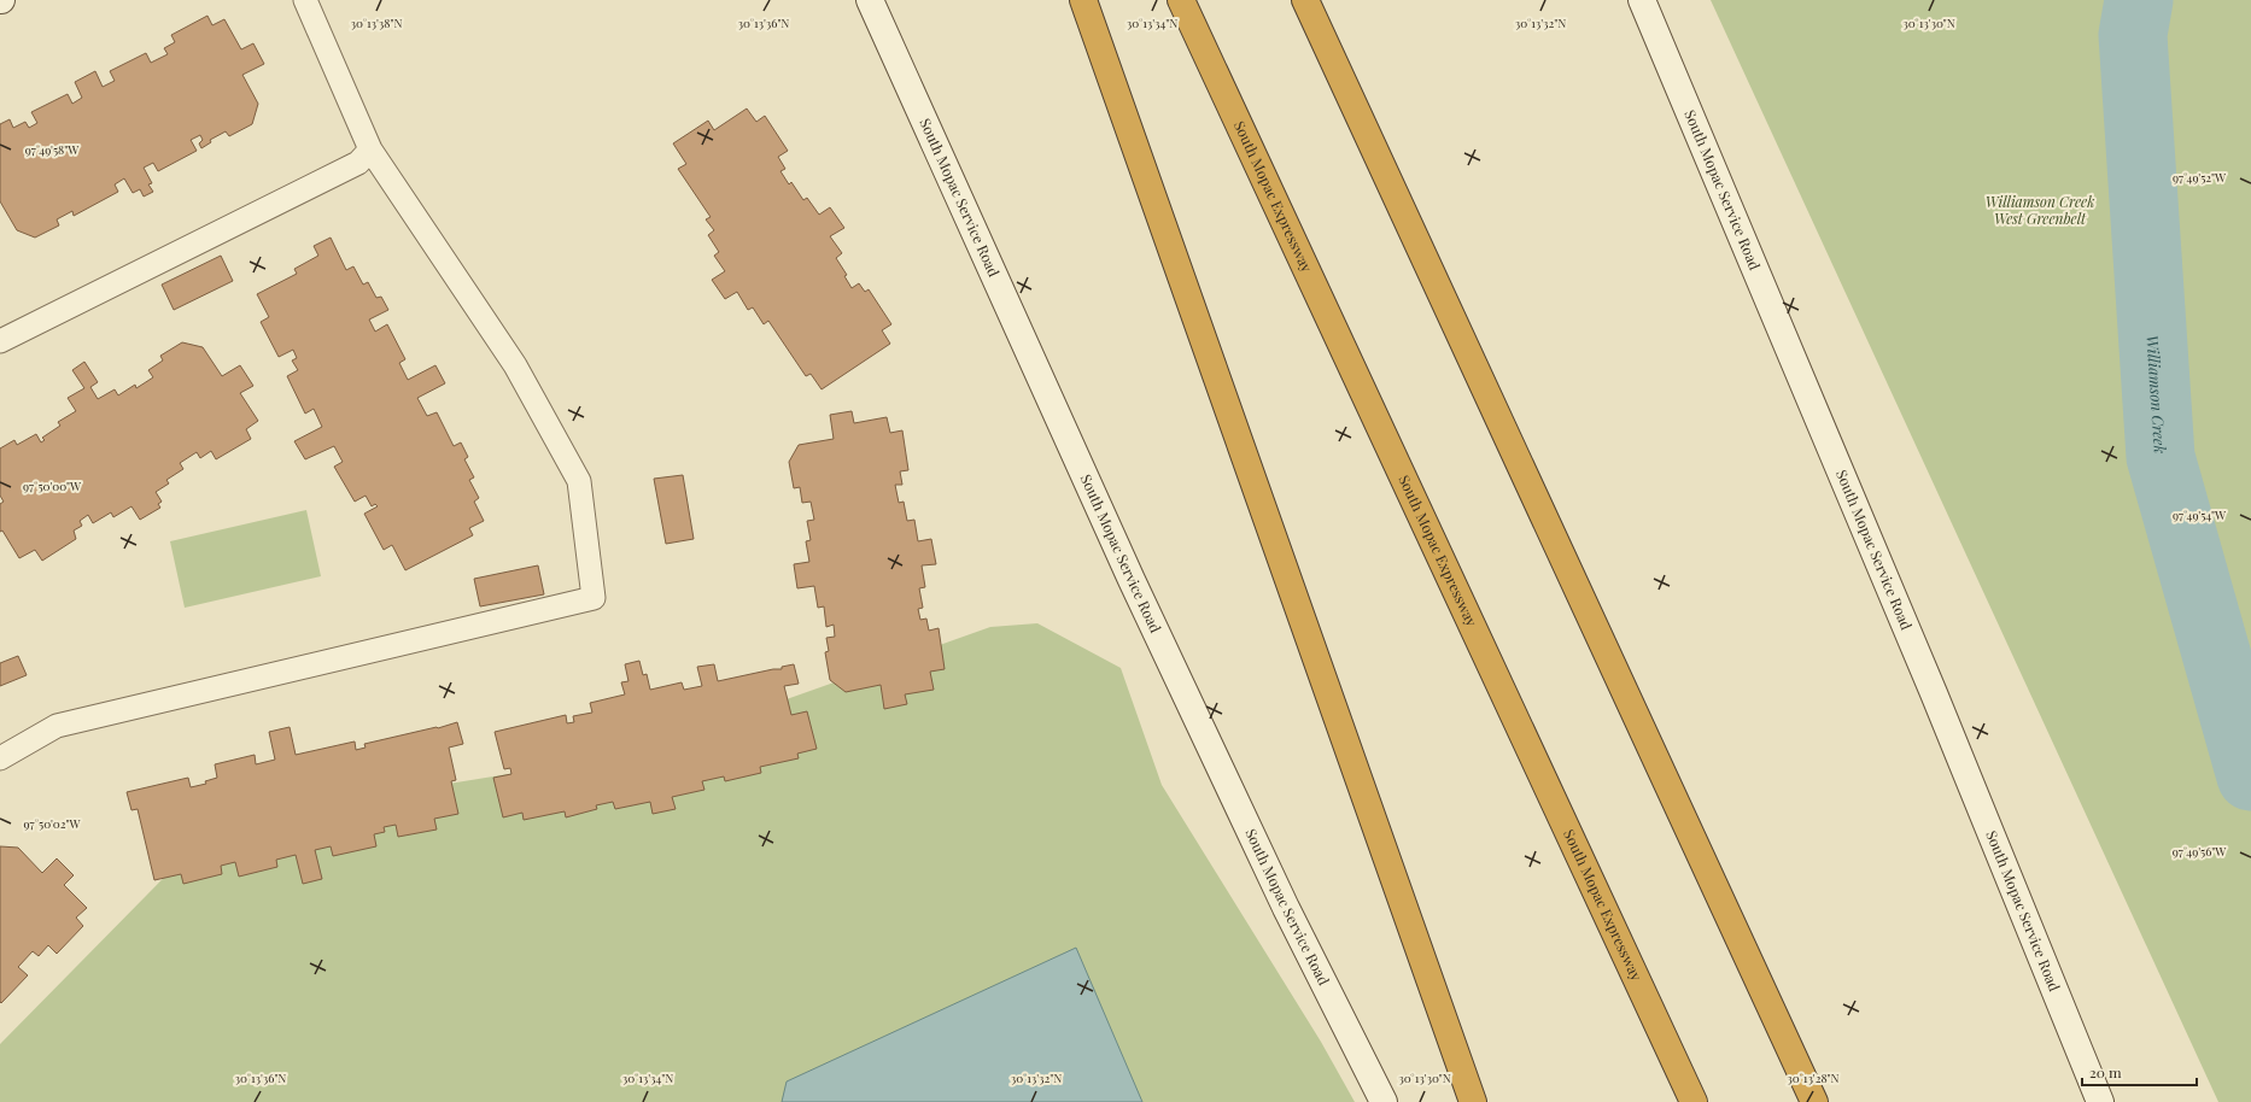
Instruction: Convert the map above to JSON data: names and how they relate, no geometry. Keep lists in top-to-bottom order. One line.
{"streets":{"highway":["South Mopac Expressway"],"main road":["South Mopac Service Road"]},"water":["Williamson Creek"],"parks":["Williamson Creek West Greenbelt"],"scale_bar":"20 m","coordinates":["30°13'38\"N","30°13'36\"N","30°13'34\"N","30°13'32\"N","30°13'30\"N","97°49'58\"W","97°49'52\"W","97°50'00\"W","97°49'54\"W","97°50'02\"W","97°49'56\"W","30°13'28\"N"]}
